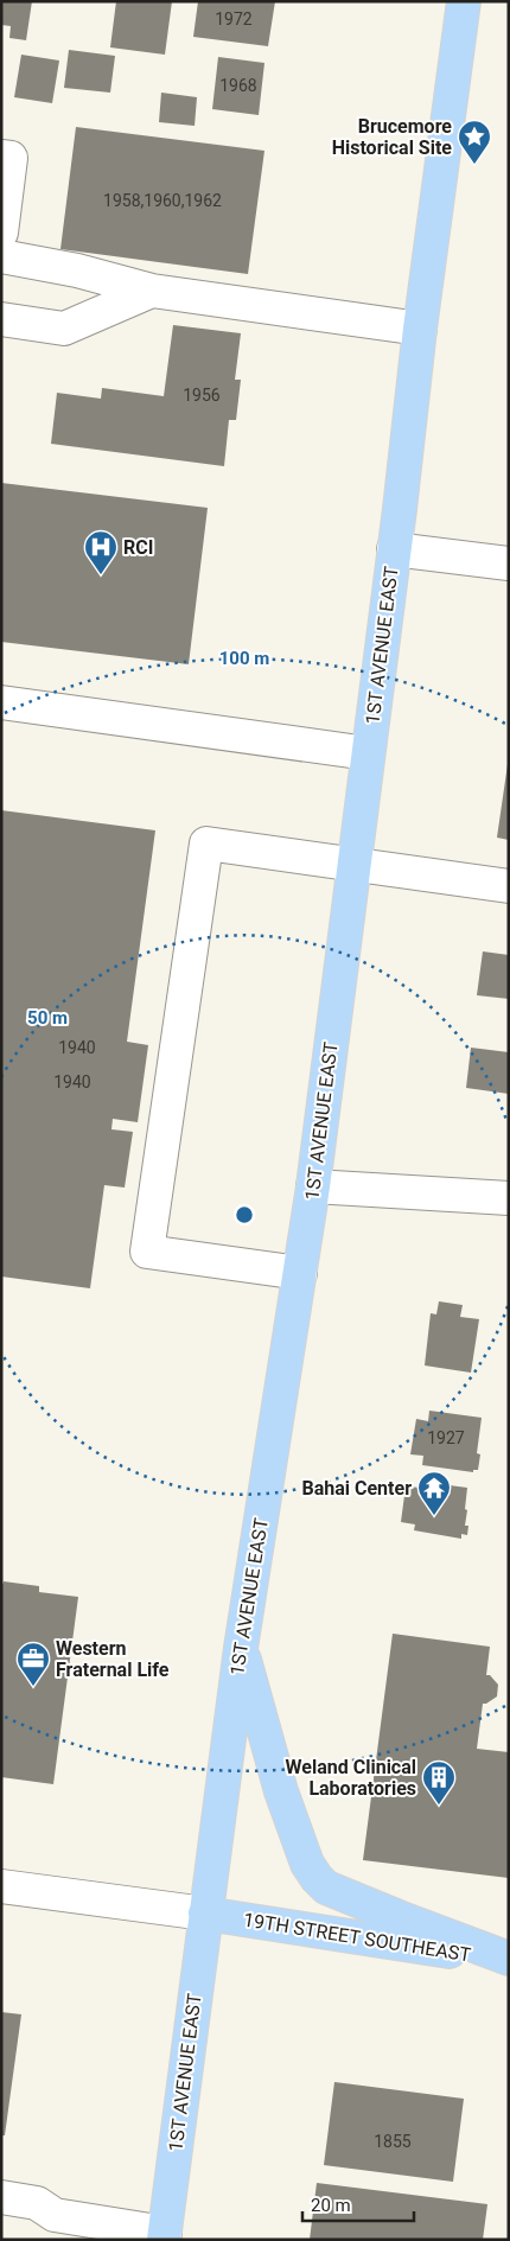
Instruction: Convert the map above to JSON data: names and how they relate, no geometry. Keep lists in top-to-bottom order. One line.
{"streets":{"main road":["1ST AVENUE EAST","19TH STREET SOUTHEAST"]},"crossings":[["1ST AVENUE EAST","19TH STREET SOUTHEAST"]],"places":{"place":["Brucemore Historical Site"],"hospital":["RCI"],"temple":["Bahai Center"],"office":["Western Fraternal Life"],"building":["Weland Clinical Laboratories"]},"house_numbers":["1972","1968","1958,1960,1962","1956","1940","1940","1927","1855"],"scale_bar":"20 m","rings":["100 m","50 m"]}
